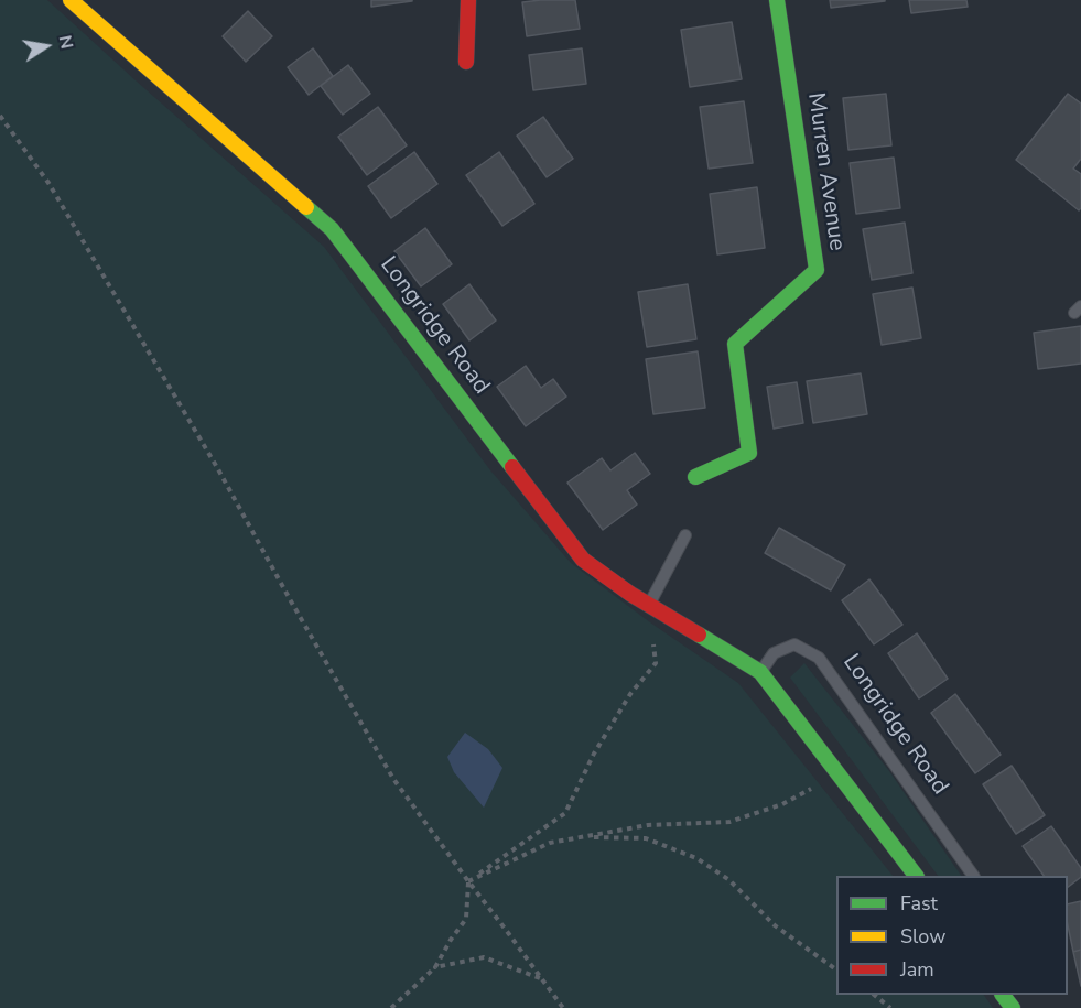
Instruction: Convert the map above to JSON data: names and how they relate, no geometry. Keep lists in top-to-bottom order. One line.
{"streets":{"street":["Murren Avenue","Longridge Road"]},"legend":["Fast","Slow","Jam"],"north":"right"}
